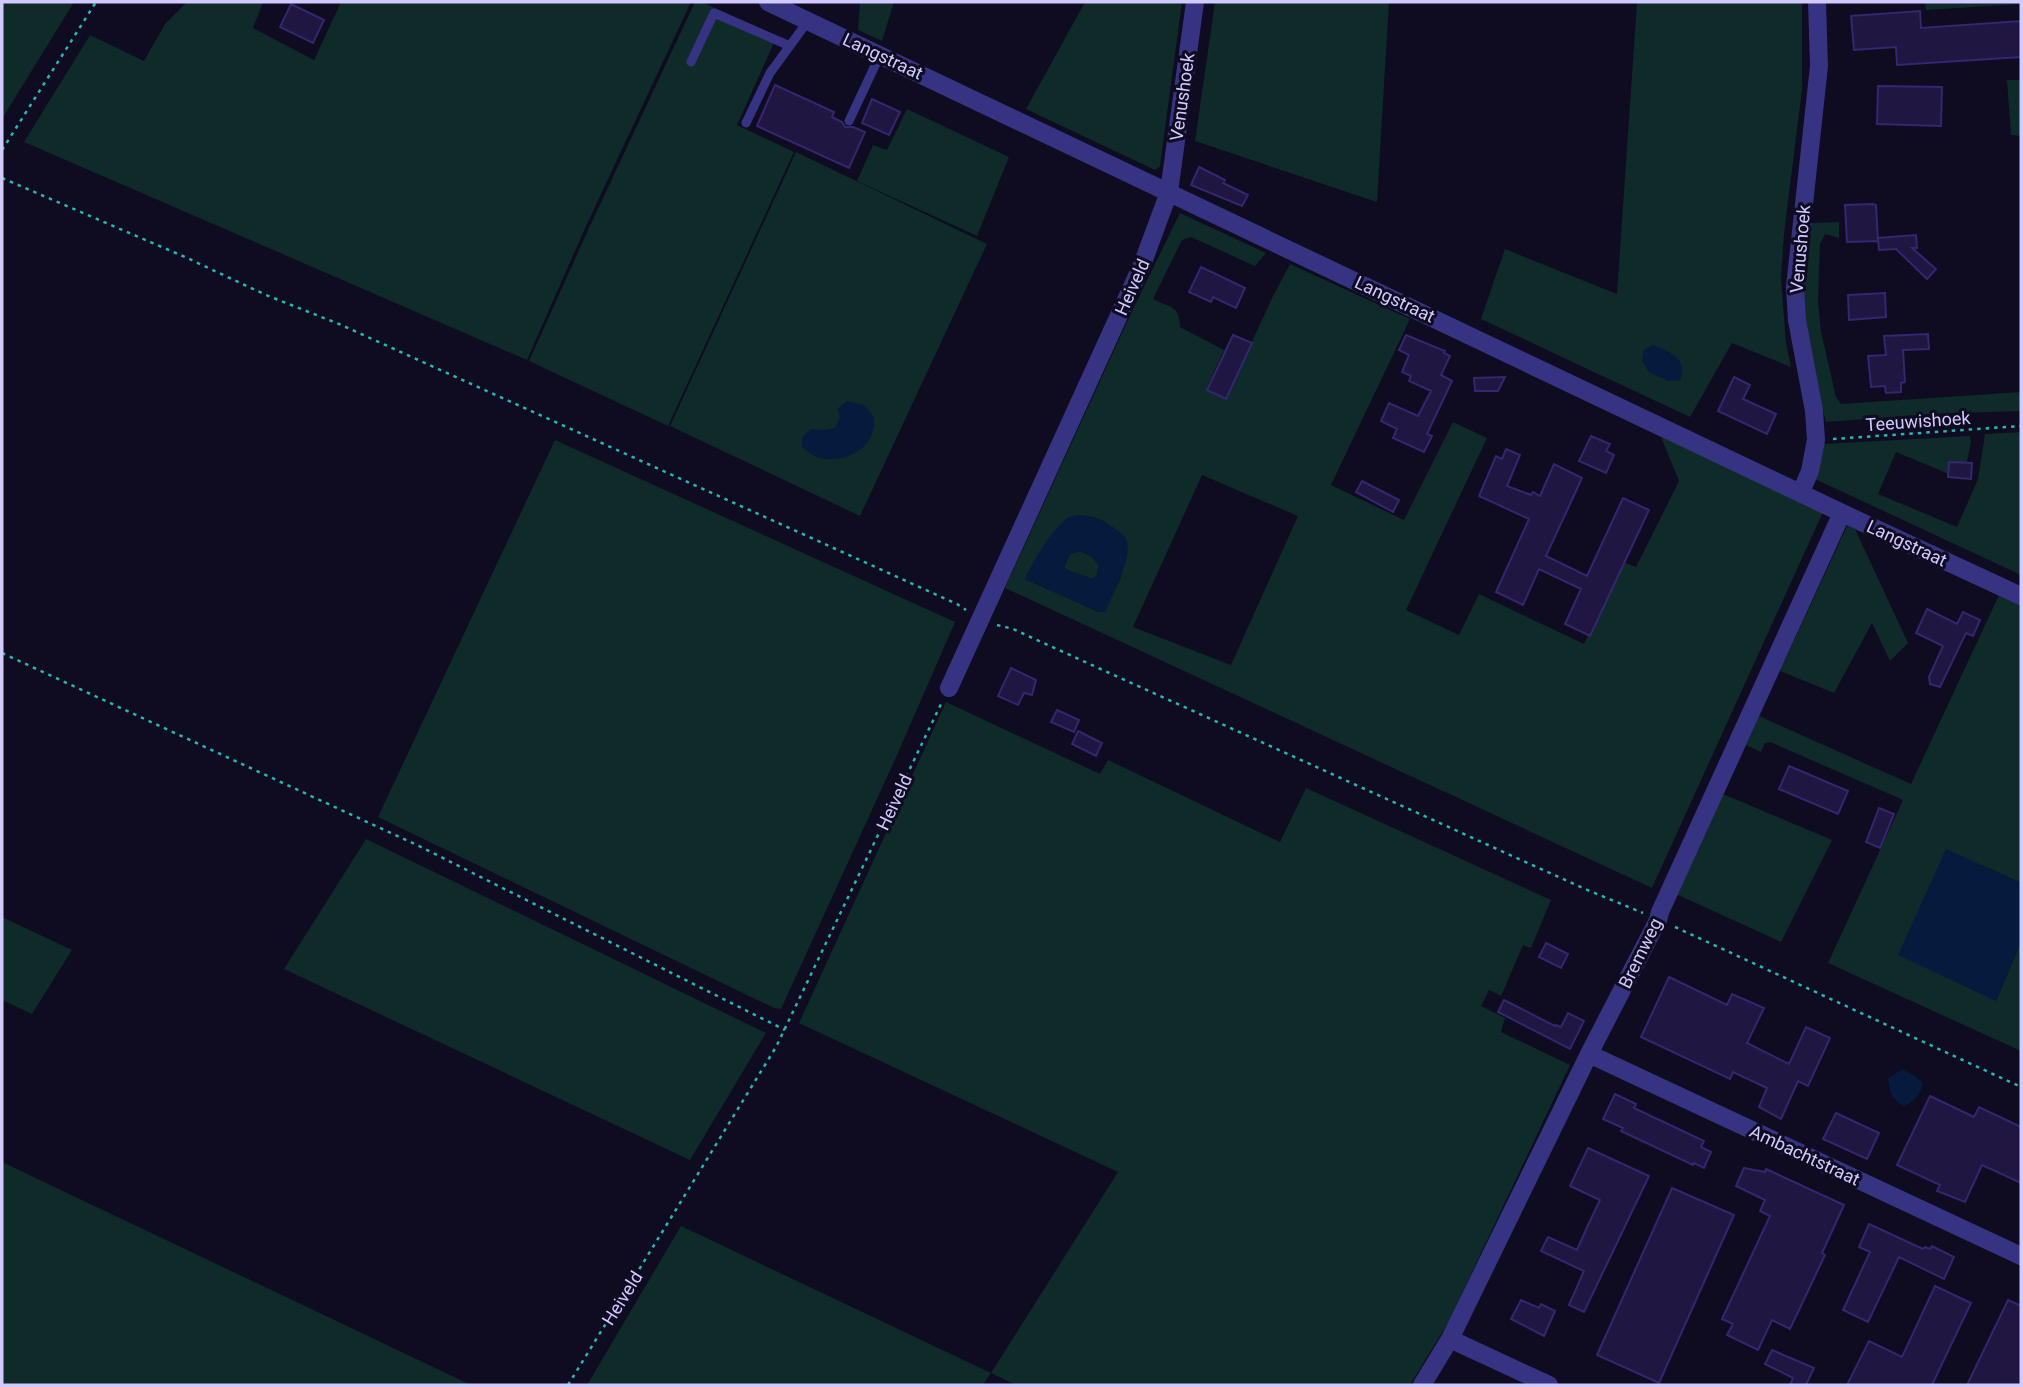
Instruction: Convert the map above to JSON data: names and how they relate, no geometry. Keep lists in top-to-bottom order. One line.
{"streets":{"street":["Langstraat","Venushoek","Heiveld","Bremweg","Ambachtstraat"],"path":["Teeuwishoek"]},"crossings":[["Langstraat","Venushoek"],["Langstraat","Heiveld"],["Langstraat","Bremweg"],["Venushoek","Heiveld"],["Venushoek","Teeuwishoek"],["Bremweg","Ambachtstraat"]]}
